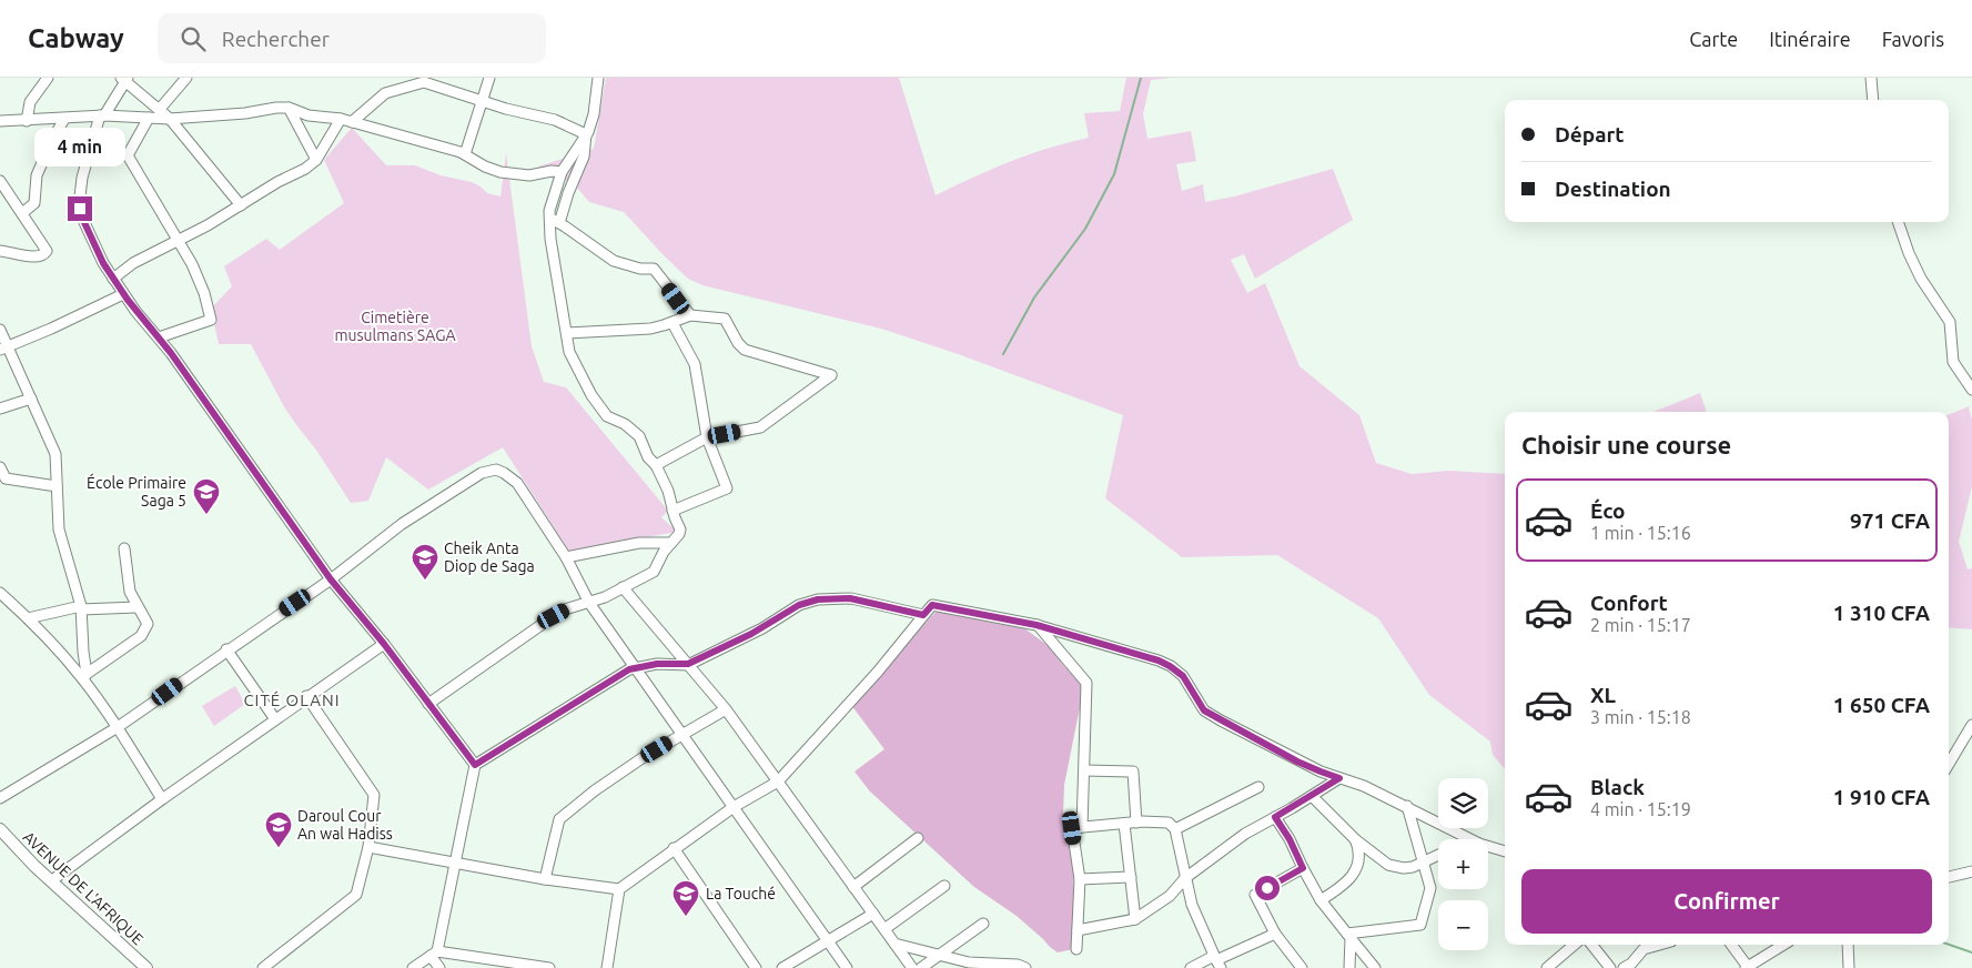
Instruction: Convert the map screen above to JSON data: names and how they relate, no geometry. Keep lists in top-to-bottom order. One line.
{"streets":{"main road":["AVENUE DE L'AFRIQUE"]},"districts":["CITÉ OLANI"],"parks":["Cimetière musulmans SAGA"],"places":{"school or university":["École Primaire Saga 5","Cheik Anta Diop de Saga","Daroul Cour An wal Hadiss","La Touché"]},"page":{"header":"Cabway","search":"Rechercher","nav":["Carte","Itinéraire","Favoris"],"banner":["Départ","Destination"],"bubble":"4 min","heading":"Choisir une course","list":[{"name":"Éco","note":"1 min · 15:16","value":"971 CFA"},{"name":"Confort","note":"2 min · 15:17","value":"1 310 CFA"},{"name":"XL","note":"3 min · 15:18","value":"1 650 CFA"},{"name":"Black","note":"4 min · 15:19","value":"1 910 CFA"}],"map_buttons":["+","−"],"buttons":"Confirmer"}}
